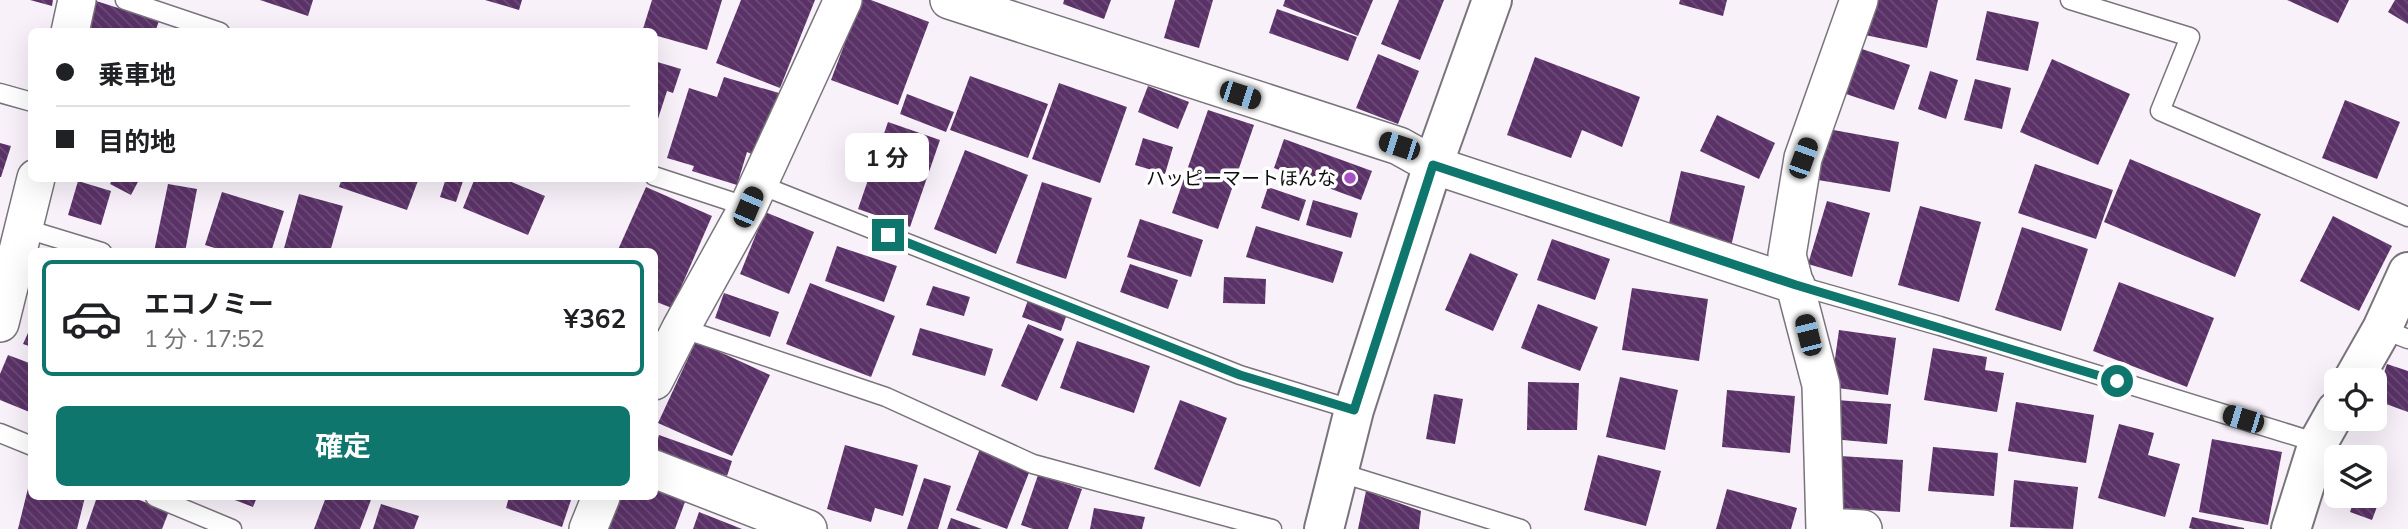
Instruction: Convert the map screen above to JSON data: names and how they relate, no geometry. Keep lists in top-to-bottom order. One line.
{"places":["ハッピーマートほんな"],"page":{"banner":["乗車地","目的地"],"bubble":"1 分","list":[{"name":"エコノミー","note":"1 分 · 17:52","value":"¥362"}],"buttons":"確定"}}
